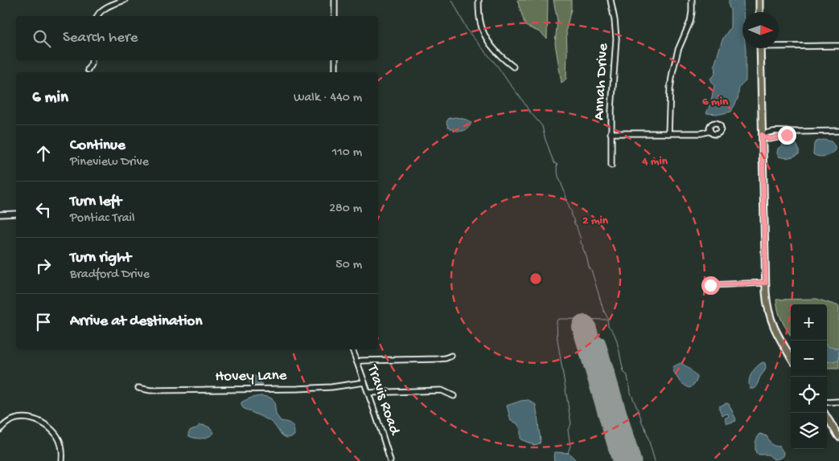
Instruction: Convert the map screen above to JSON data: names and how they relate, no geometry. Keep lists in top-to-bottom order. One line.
{"streets":{"street":["Annah Drive","Hovey Lane","Travis Road"]},"crossings":[["Hovey Lane","Travis Road"]],"north":"right","page":{"search":"Search here","heading":["6 min","Walk · 440 m"],"list":[["Continue","Pineview Drive","110 m"],["Turn left","Pontiac Trail","280 m"],["Turn right","Bradford Drive","50 m"],"Arrive at destination"],"map_buttons":["+","−"]},"rings":["6 min","4 min","2 min"]}
